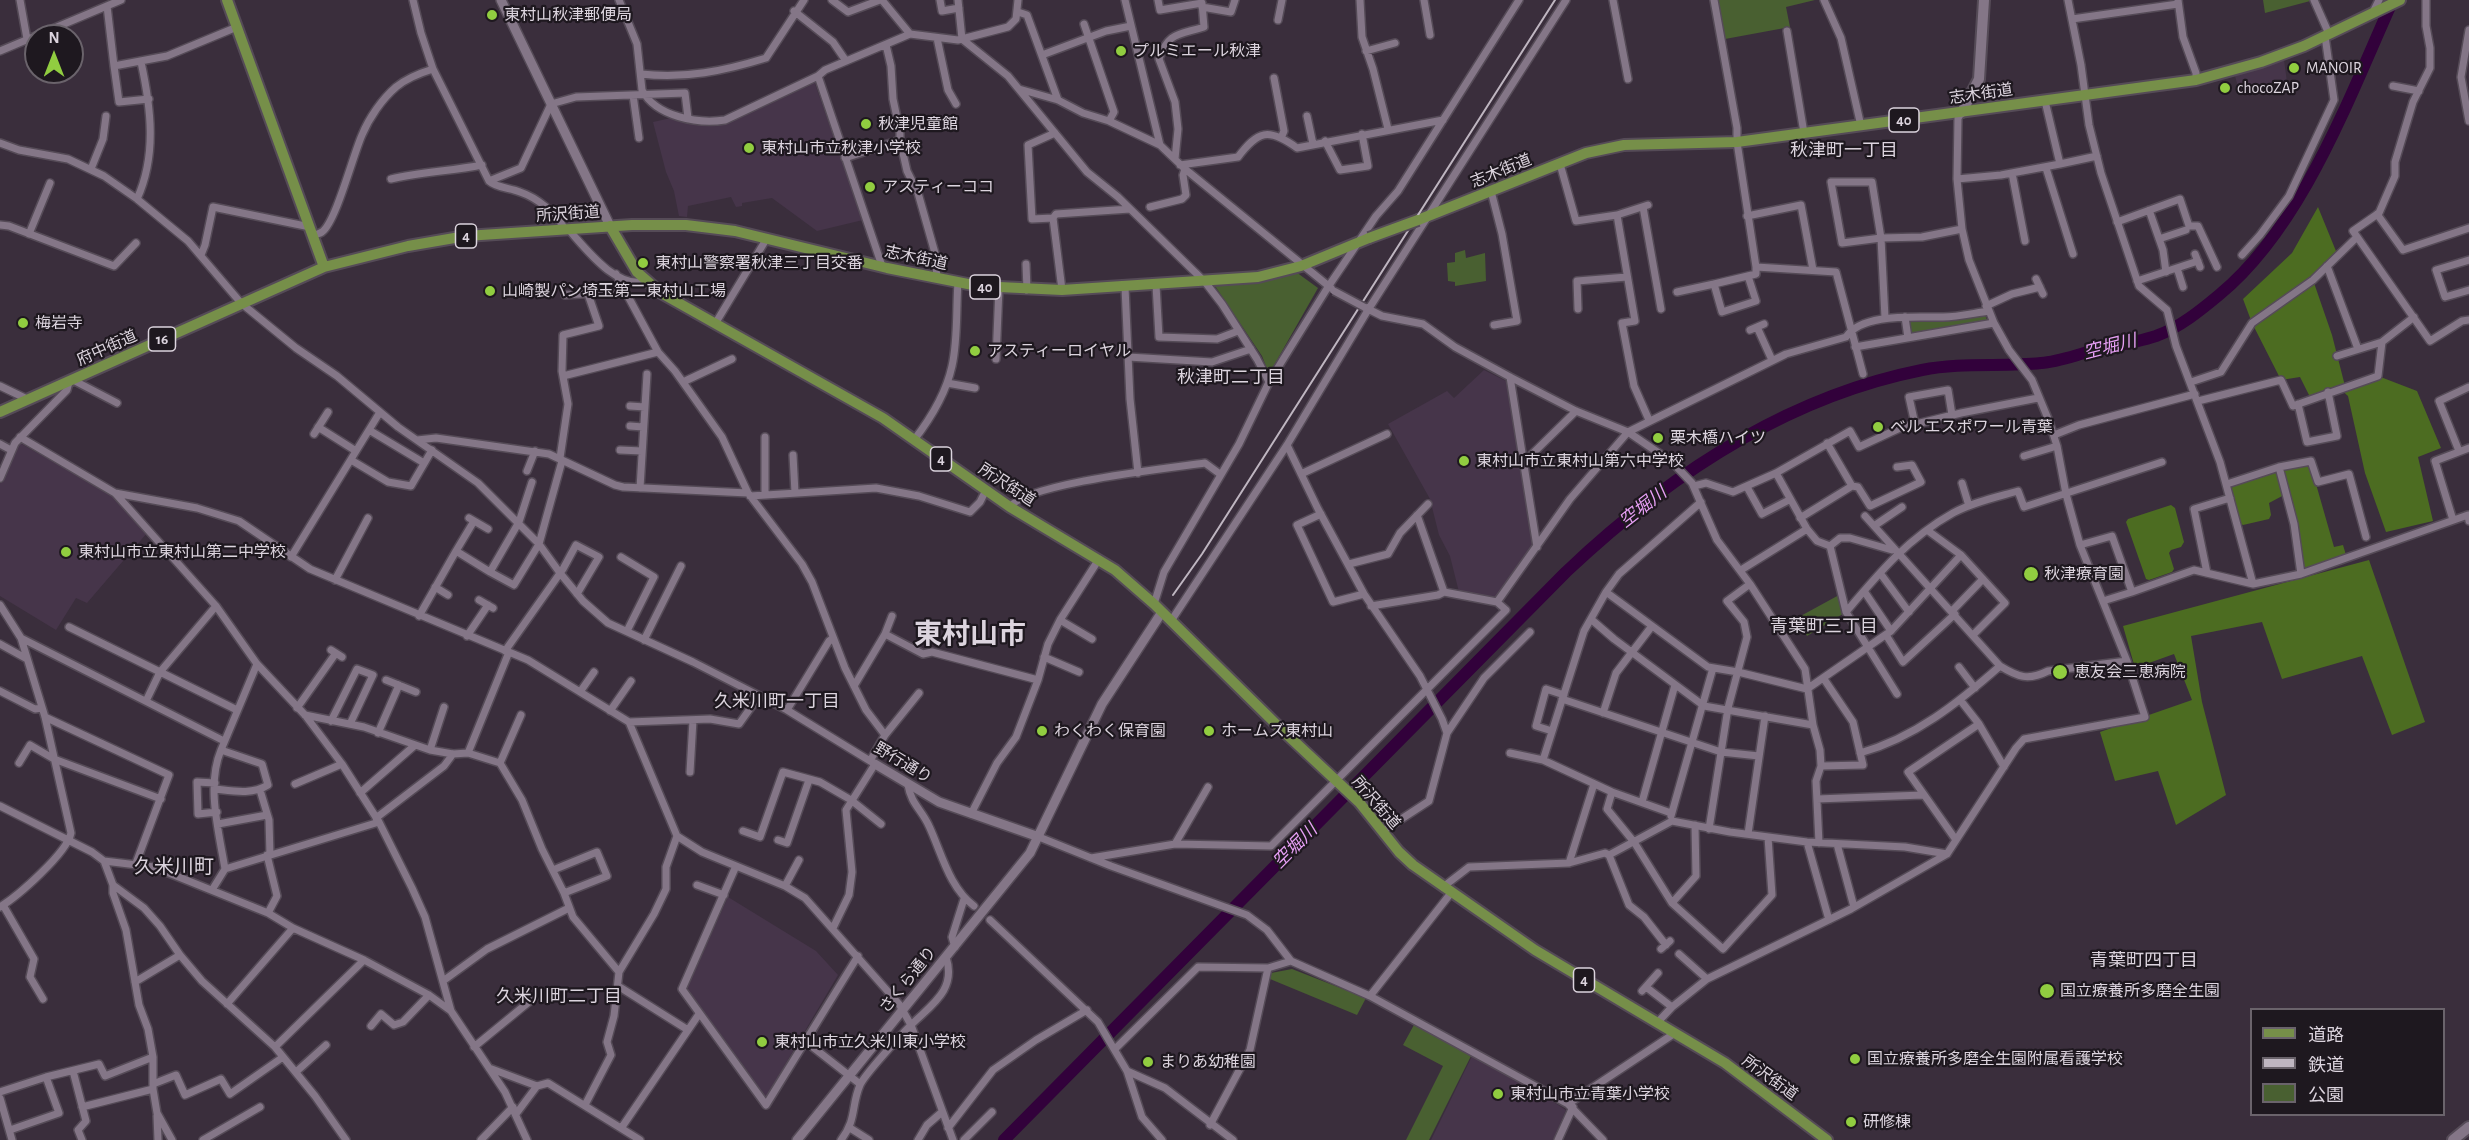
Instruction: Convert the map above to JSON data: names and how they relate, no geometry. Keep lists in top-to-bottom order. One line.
{"streets":{"main road":["志木街道","40","所沢街道","4","16","府中街道"],"street":["野行通り","さくら通り"]},"crossings":[["志木街道","所沢街道"],["所沢街道","府中街道"],["所沢街道","さくら通り"],["府中街道","野行通り"],["野行通り","さくら通り"]],"districts":["秋津町一丁目","秋津町二丁目","青葉町三丁目","東村山市","久米川町一丁目","久米川町","青葉町四丁目","久米川町二丁目"],"water":["空堀川"],"places":["東村山秋津郵便局","プルミエール秋津","MANOIR","chocoZAP","秋津児童館","東村山市立秋津小学校","アスティーココ","東村山警察署秋津三丁目交番","山崎製パン埼玉第二東村山工場","梅岩寺","アスティーロイヤル","ベル エスポワール青葉","栗木橋ハイツ","東村山市立東村山第六中学校","東村山市立東村山第二中学校","秋津療育園","恵友会三恵病院","わくわく保育園","ホームズ東村山","国立療養所多磨全生園","東村山市立久米川東小学校","国立療養所多磨全生園附属看護学校","まりあ幼稚園","東村山市立青葉小学校","研修棟"],"legend":["道路","鉄道","公園"],"north":"top"}
